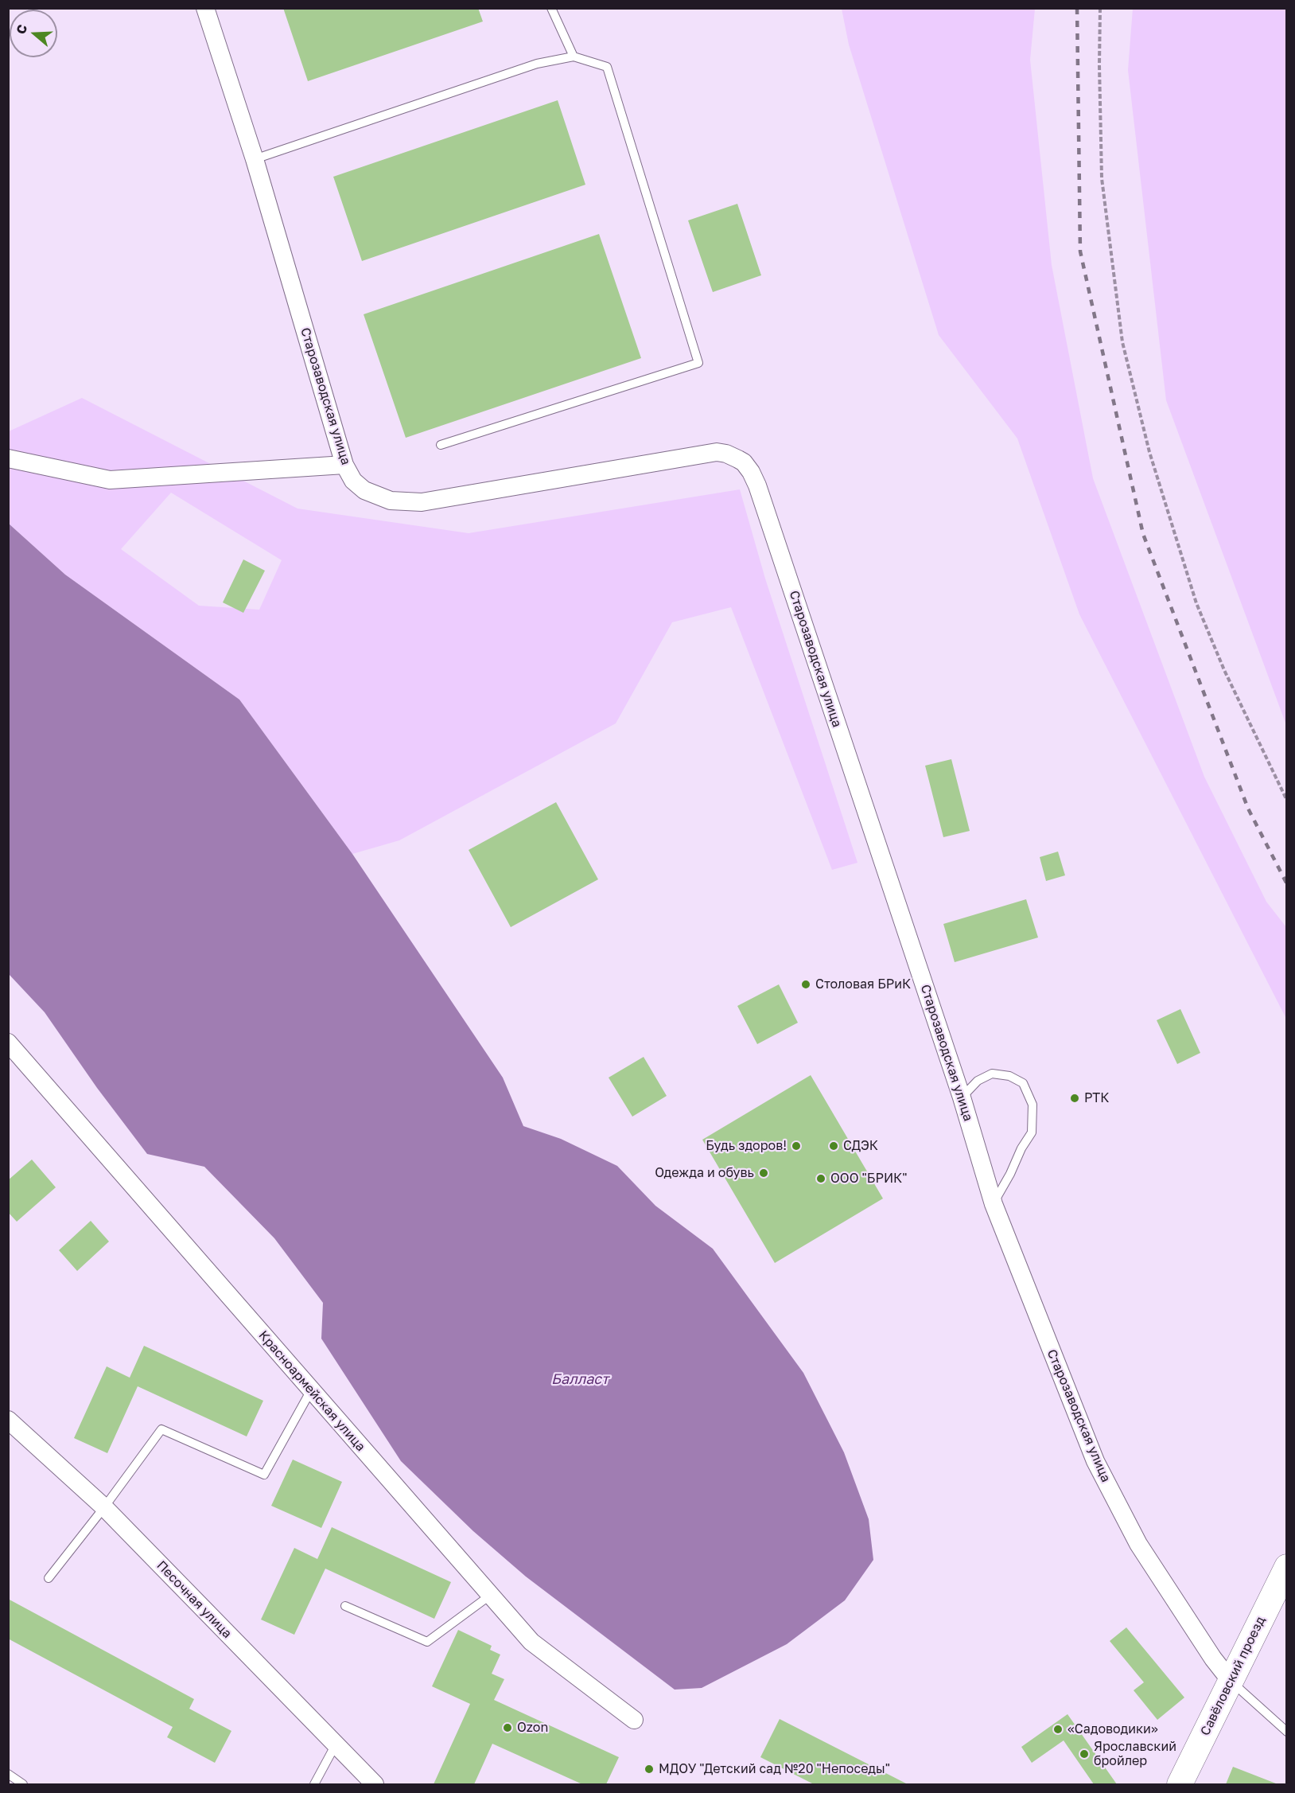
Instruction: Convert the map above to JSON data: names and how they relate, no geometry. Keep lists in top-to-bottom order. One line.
{"streets":{"main road":["Савёловский проезд"],"street":["Старозаводская улица","Красноармейская улица","Песочная улица"]},"crossings":[["Старозаводская улица","Савёловский проезд"]],"water":["Балласт"],"places":["Столовая БРиК","РТК","Будь здоров!","СДЭК","Одежда и обувь","ООО \"БРИК\"","Ozon","«Садоводики»","Ярославский бройлер","МДОУ \"Детский сад №20 \"Непоседы\""],"north":"left"}
